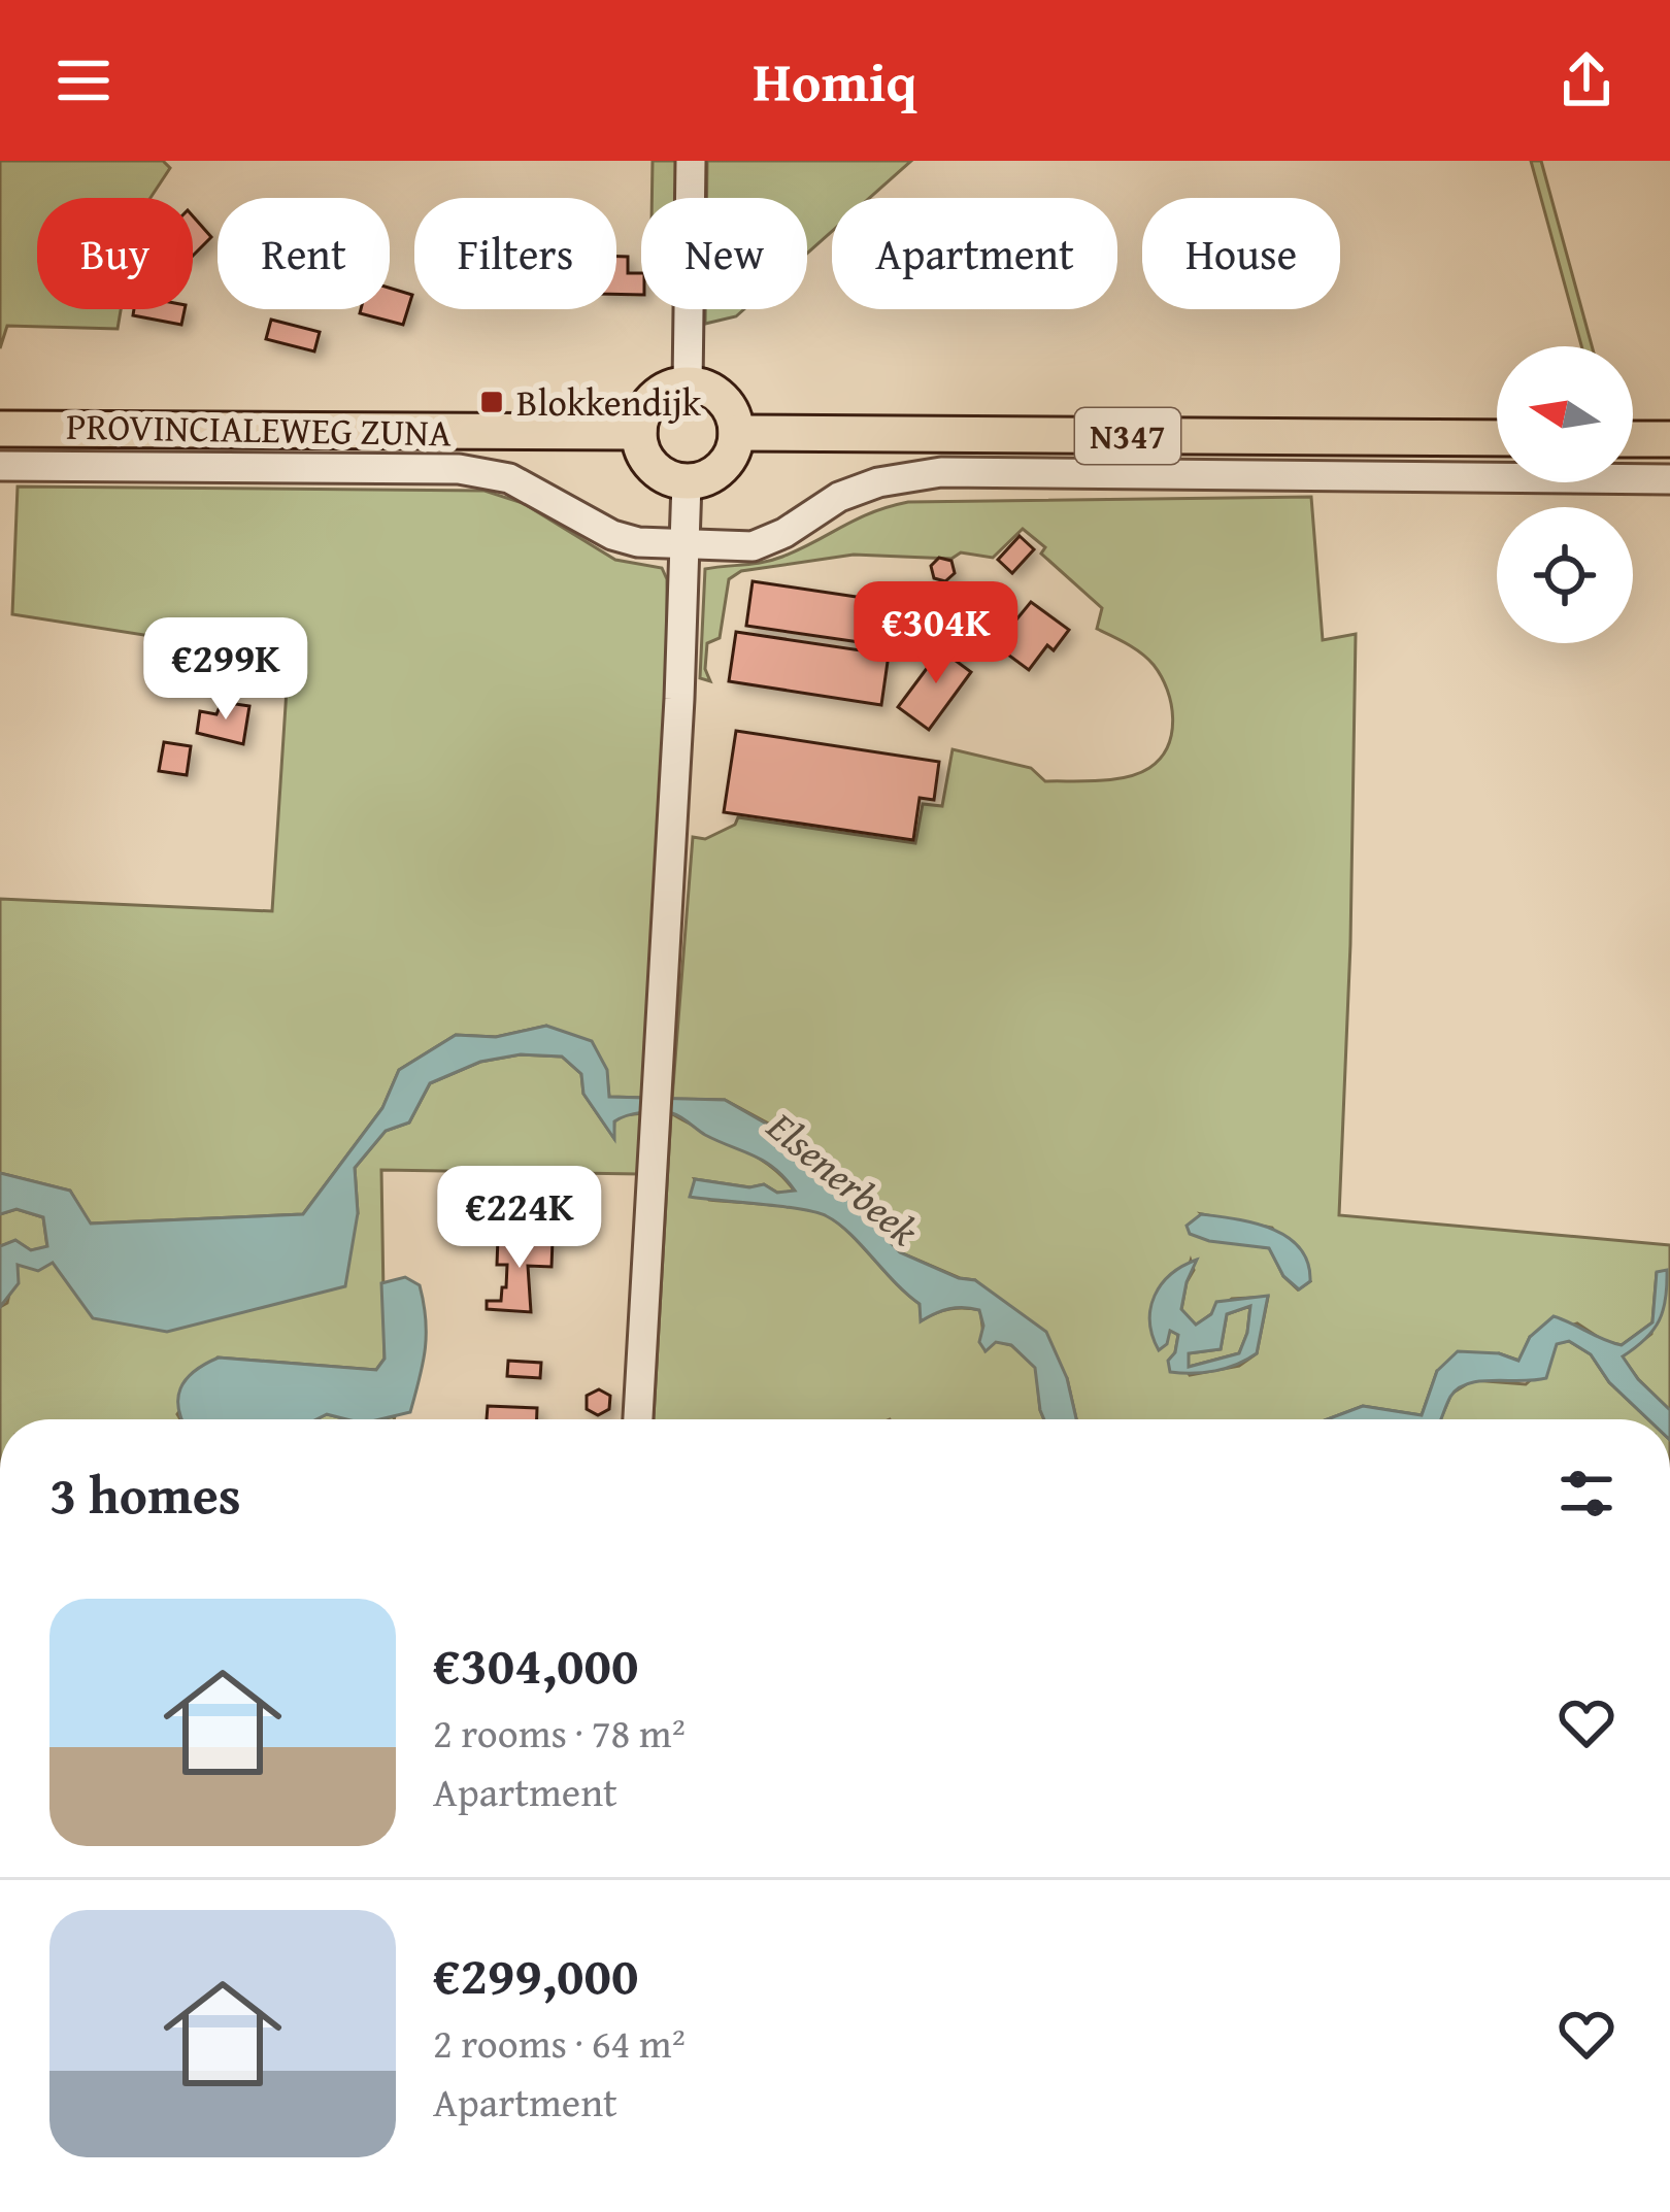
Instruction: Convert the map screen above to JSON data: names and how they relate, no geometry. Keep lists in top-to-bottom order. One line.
{"streets":{"main road":["PROVINCIALEWEG ZUNA","N347"]},"crossings":[["PROVINCIALEWEG ZUNA","N347"]],"water":["Elsenerbeek"],"places":{"transit":["Blokkendijk"]},"north":"left","page":{"header":"Homiq","chip":["Buy","Rent","Filters","New","Apartment","House"],"price":["€304K","€299K","€224K"],"heading":"3 homes","list":[{"name":"€304,000","note":"2 rooms · 78 m² · Apartment"},{"name":"€299,000","note":"2 rooms · 64 m² · Apartment"}]}}
